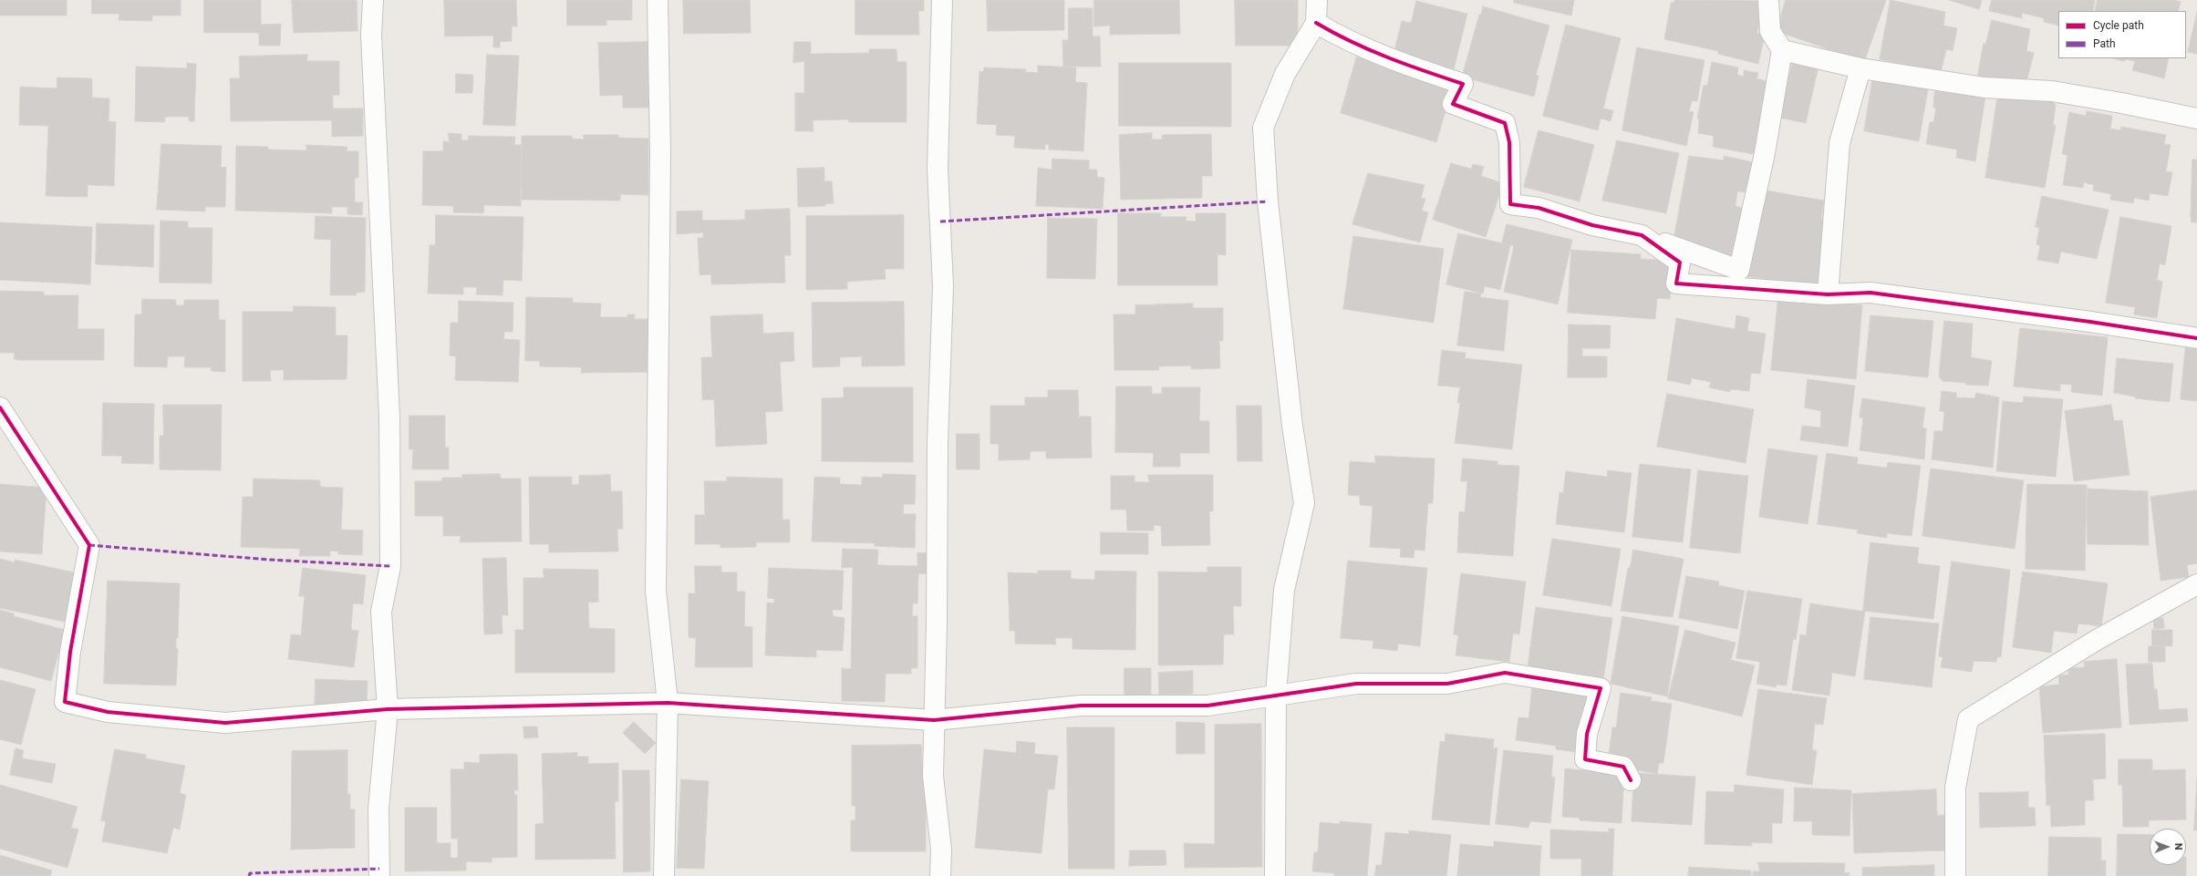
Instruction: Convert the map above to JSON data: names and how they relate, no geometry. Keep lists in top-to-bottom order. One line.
{"legend":["Cycle path","Path"],"north":"right"}
